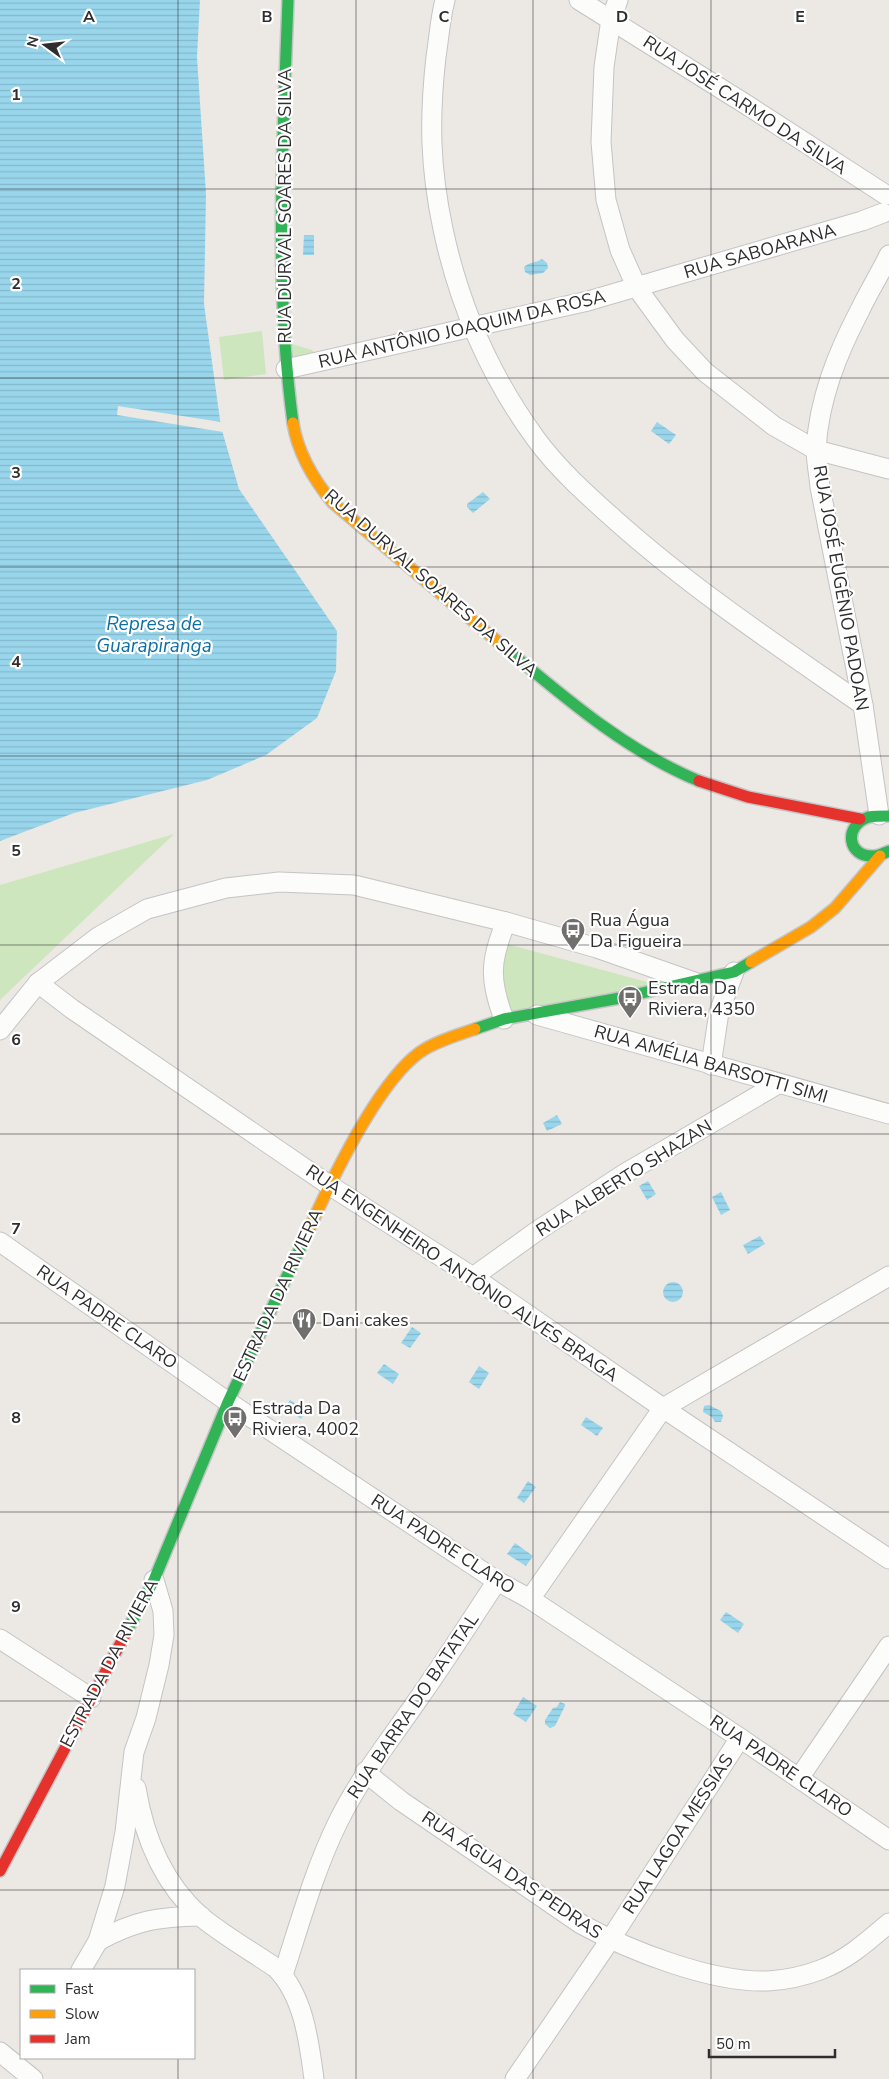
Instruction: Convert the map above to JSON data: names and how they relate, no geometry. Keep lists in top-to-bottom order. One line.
{"streets":{"street":["RUA JOSÉ CARMO DA SILVA","RUA DURVAL SOARES DA SILVA","RUA SABOARANA","RUA ANTÔNIO JOAQUIM DA ROSA","RUA JOSÉ EUGÊNIO PADOAN","RUA AMÉLIA BARSOTTI SIMI","RUA ALBERTO SHAZAN","RUA ENGENHEIRO ANTÔNIO ALVES BRAGA","ESTRADA DA RIVIERA","RUA PADRE CLARO","RUA BARRA DO BATATAL","RUA LAGOA MESSIAS","RUA ÁGUA DAS PEDRAS"]},"crossings":[["RUA JOSÉ CARMO DA SILVA","RUA SABOARANA"],["RUA DURVAL SOARES DA SILVA","RUA ANTÔNIO JOAQUIM DA ROSA"],["RUA SABOARANA","RUA ANTÔNIO JOAQUIM DA ROSA"],["RUA AMÉLIA BARSOTTI SIMI","RUA ALBERTO SHAZAN"],["RUA AMÉLIA BARSOTTI SIMI","ESTRADA DA RIVIERA"],["RUA ALBERTO SHAZAN","RUA ENGENHEIRO ANTÔNIO ALVES BRAGA"],["RUA ENGENHEIRO ANTÔNIO ALVES BRAGA","ESTRADA DA RIVIERA"],["ESTRADA DA RIVIERA","RUA PADRE CLARO"],["RUA PADRE CLARO","RUA BARRA DO BATATAL"],["RUA PADRE CLARO","RUA LAGOA MESSIAS"],["RUA BARRA DO BATATAL","RUA ÁGUA DAS PEDRAS"],["RUA LAGOA MESSIAS","RUA ÁGUA DAS PEDRAS"]],"water":["Represa de Guarapiranga"],"places":{"bus stop":["Rua Água Da Figueira","Estrada Da Riviera, 4350","Estrada Da Riviera, 4002"],"restaurant":["Dani cakes"]},"legend":["Fast","Slow","Jam"],"scale_bar":"50 m","north":"left","grid":{"columns":["A","B","C","D","E"],"rows":["1","2","3","4","5","6","7","8","9"]}}
